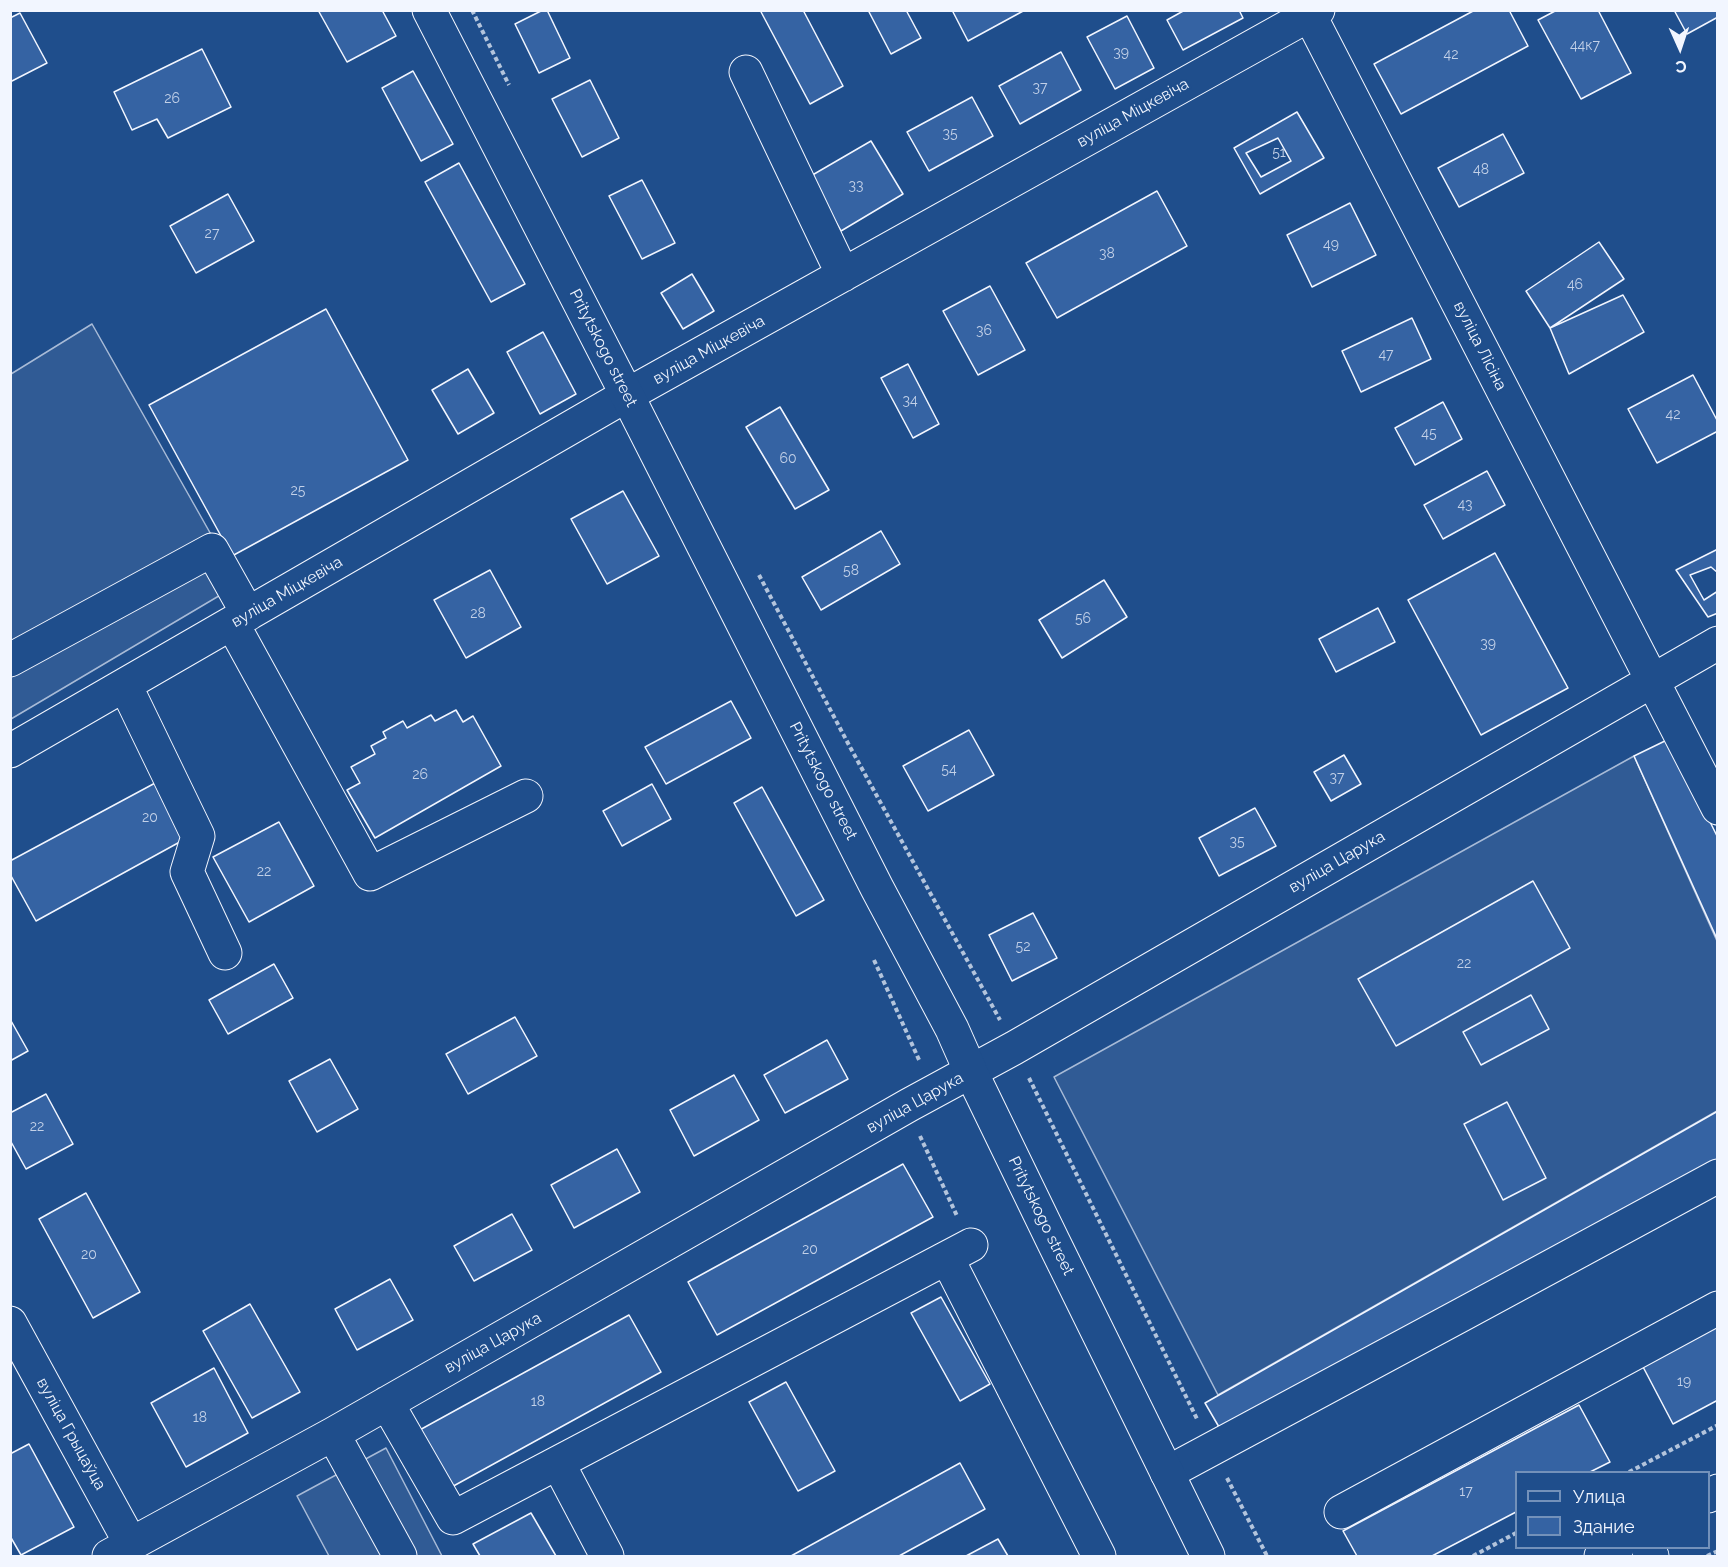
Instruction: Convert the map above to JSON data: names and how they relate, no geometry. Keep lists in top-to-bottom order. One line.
{"streets":{"street":["вуліца Міцкевіча","вуліца Лісіна","Pritytskogo street","вуліца Царука","вуліца Грыцаўца"]},"crossings":[["вуліца Міцкевіча","вуліца Лісіна"],["вуліца Міцкевіча","Pritytskogo street"],["вуліца Лісіна","вуліца Царука"],["Pritytskogo street","вуліца Царука"],["вуліца Царука","вуліца Грыцаўца"]],"house_numbers":["44к7","39","42","37","26","35","51","48","33","27","49","38","46","36","47","34","42","45","60","25","43","58","28","56","39","54","26","37","20","35","22","52","22","22","20","20","19","18","18","17"],"legend":["Улица","Здание"],"north":"bottom"}
